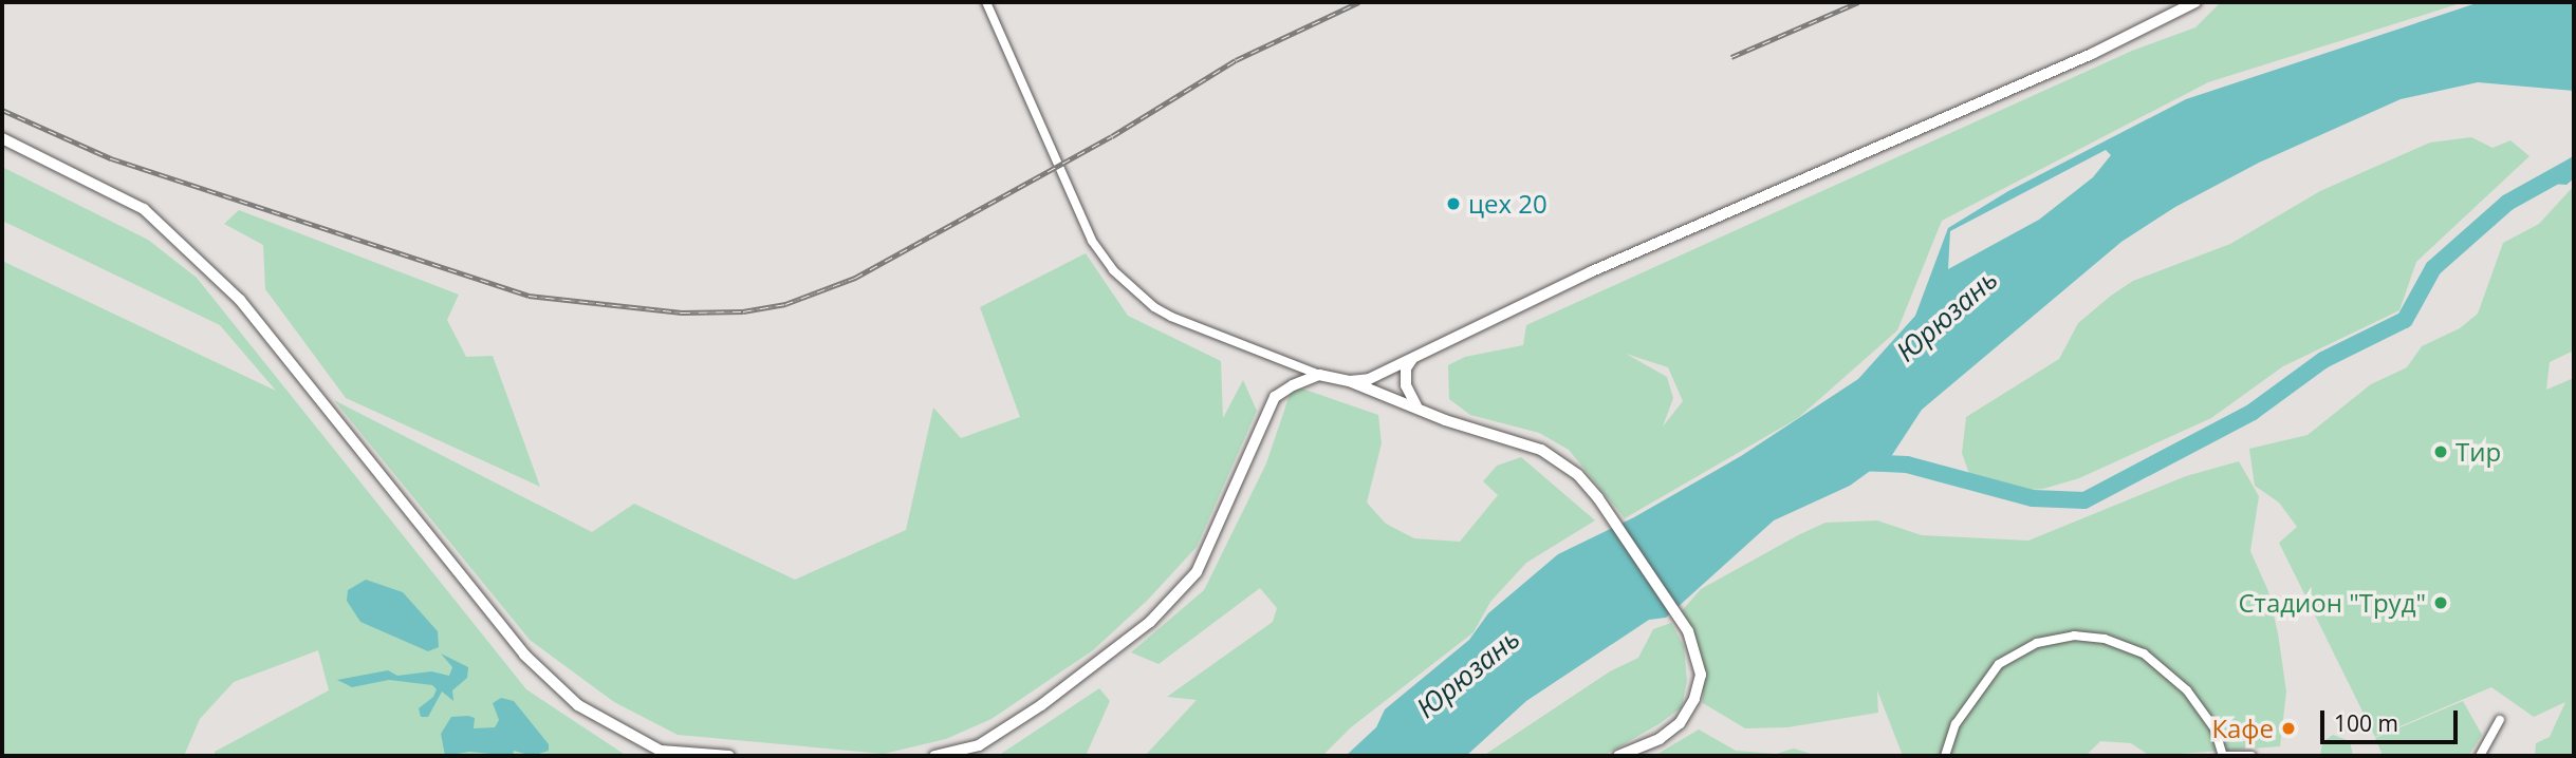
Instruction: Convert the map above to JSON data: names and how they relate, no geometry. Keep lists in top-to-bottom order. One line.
{"water":["Юрюзань"],"places":["цех 20","Тир","Стадион \"Труд\"","Кафе"],"scale_bar":"100 m"}
